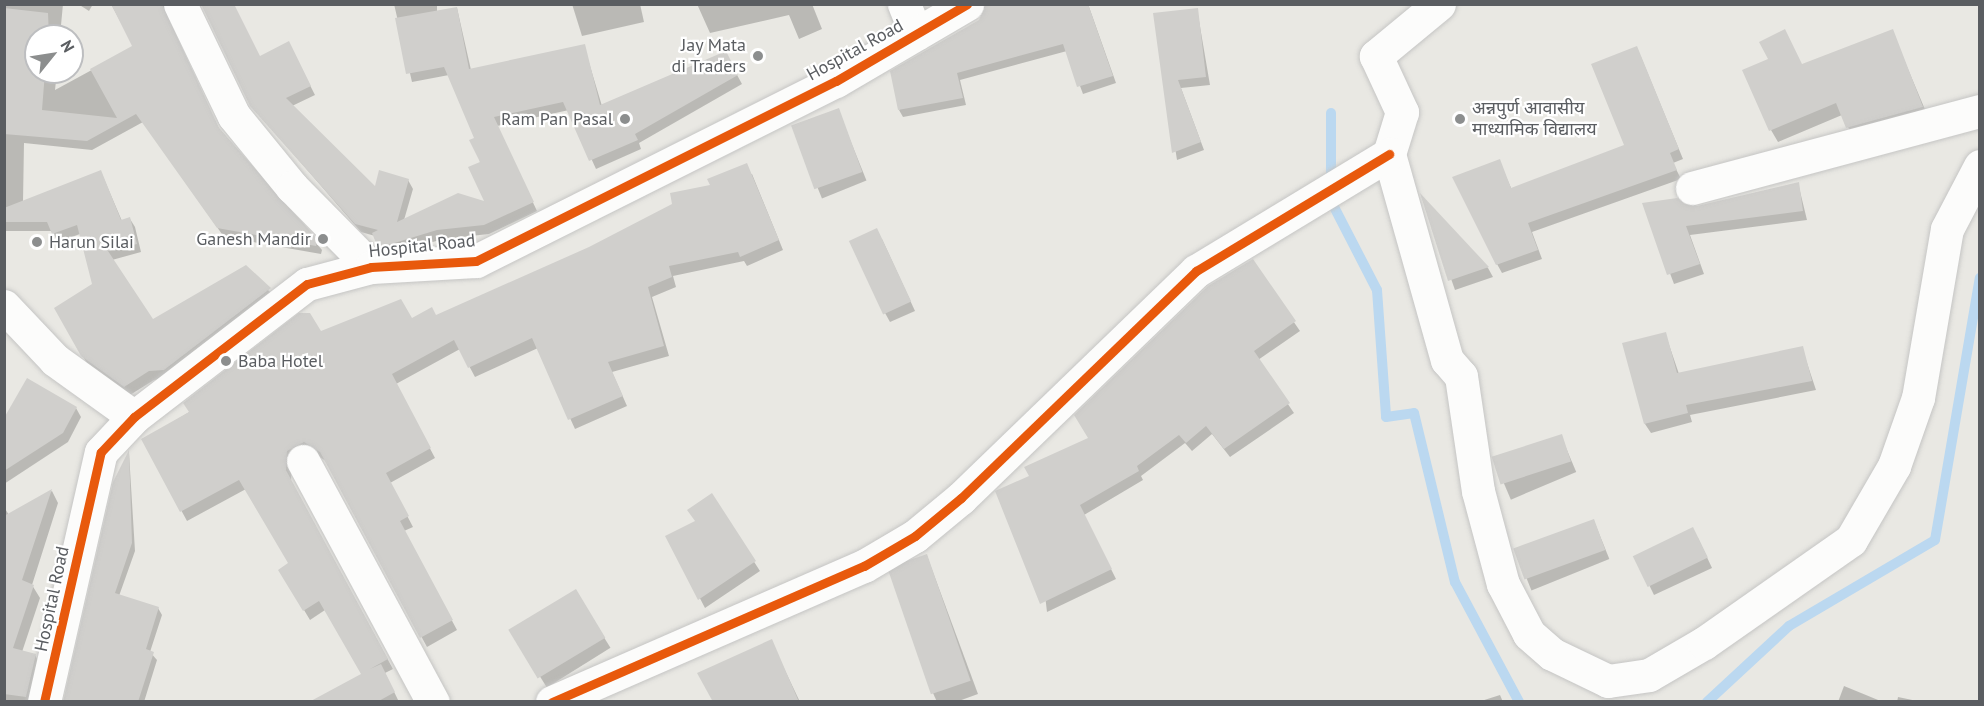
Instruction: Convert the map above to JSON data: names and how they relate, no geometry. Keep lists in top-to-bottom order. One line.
{"streets":{"street":["Hospital Road"]},"places":["Jay Mata di Traders","Ram Pan Pasal","अन्नपुर्ण आवासीय माध्यामिक विद्यालय","Ganesh Mandir","Harun Silai","Baba Hotel"],"north":"top right"}
